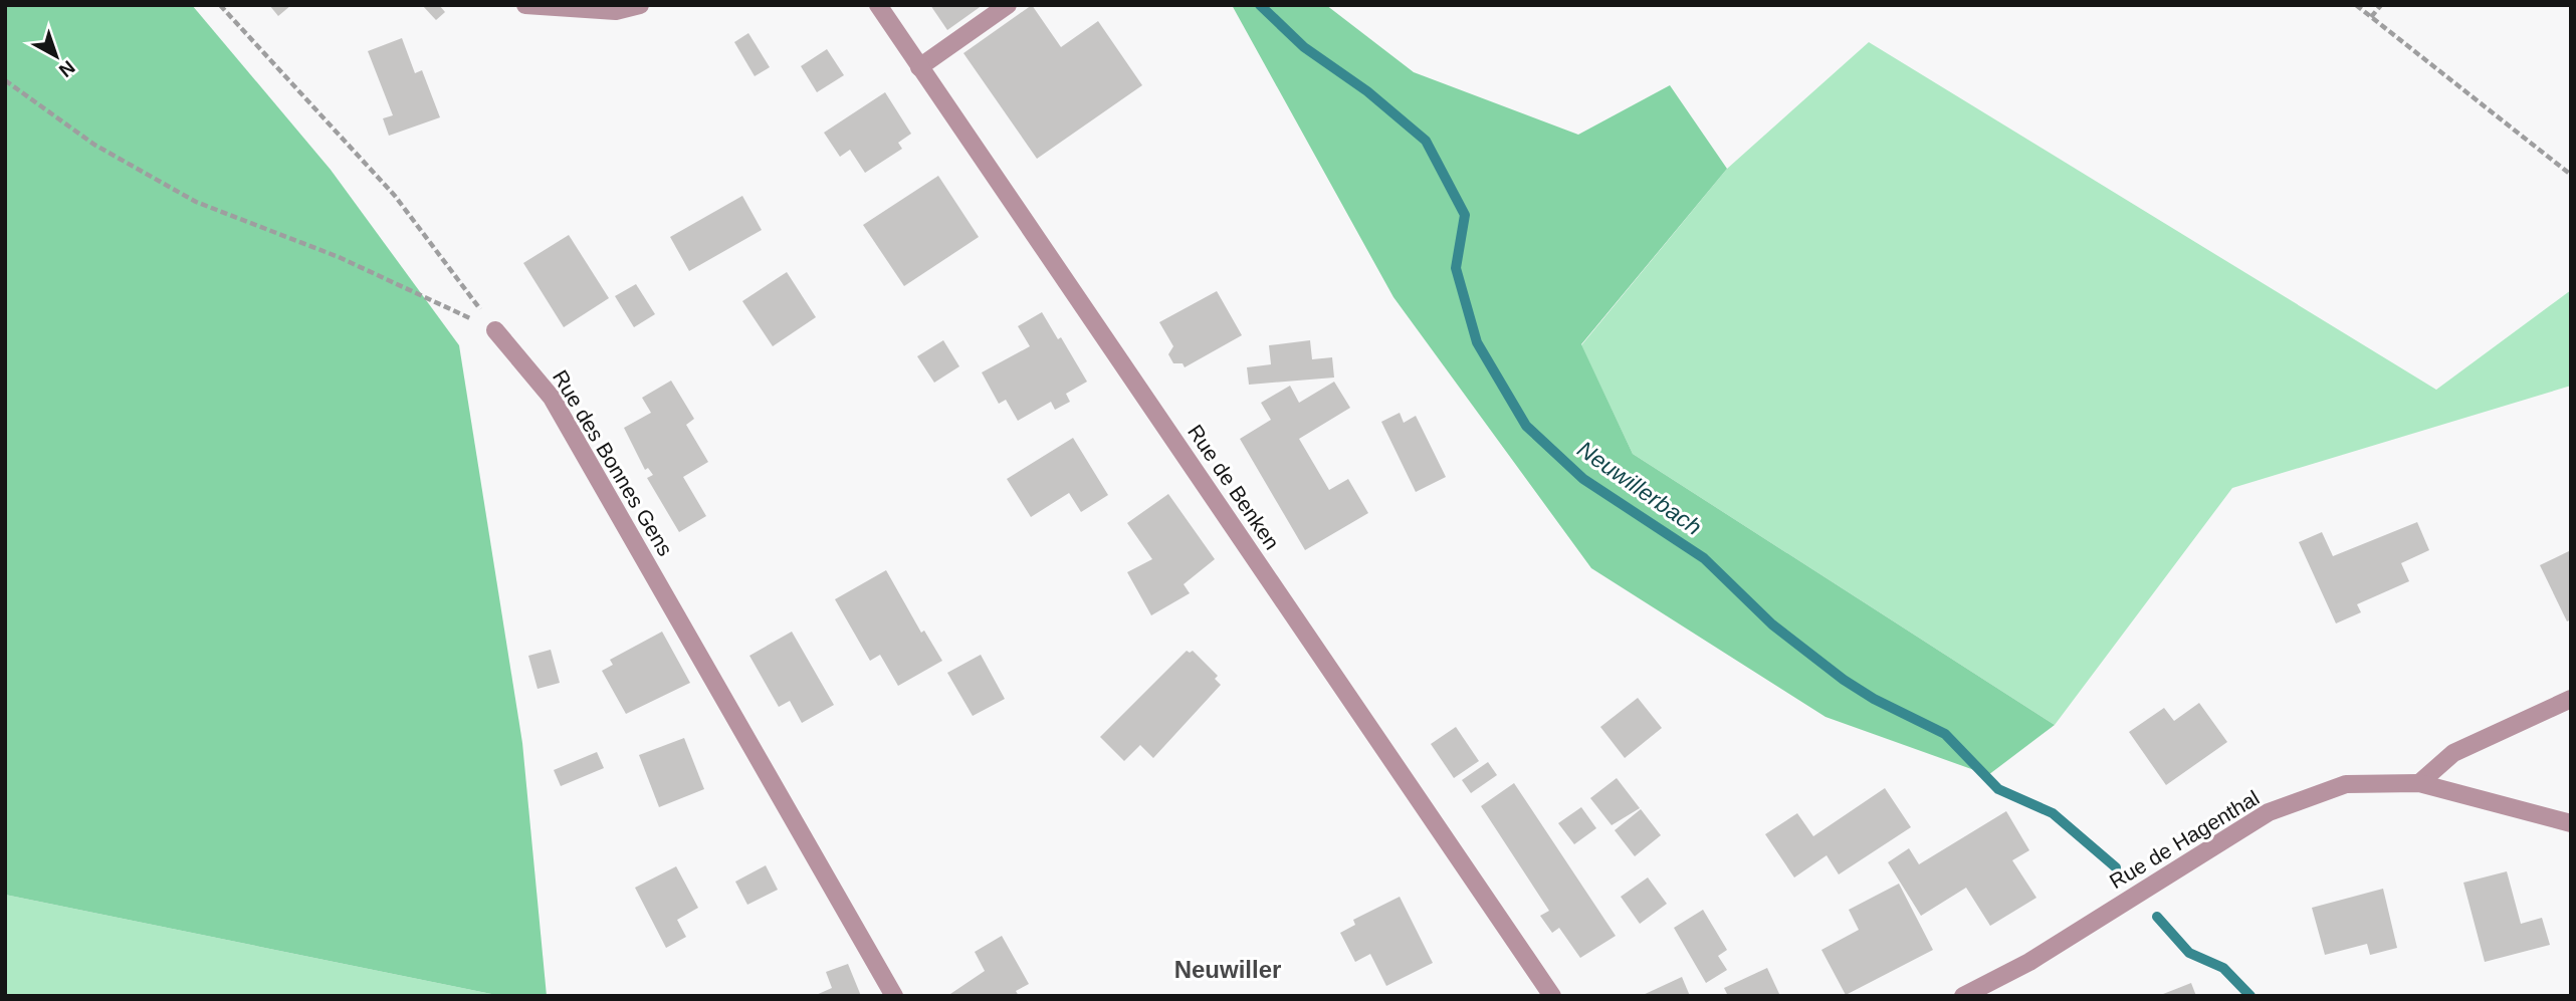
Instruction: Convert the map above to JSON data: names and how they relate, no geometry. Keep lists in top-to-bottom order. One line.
{"streets":{"street":["Rue des Bonnes Gens","Rue de Benken","Rue de Hagenthal"]},"districts":["Neuwiller"],"water":["Neuwillerbach"],"north":"bottom right"}
